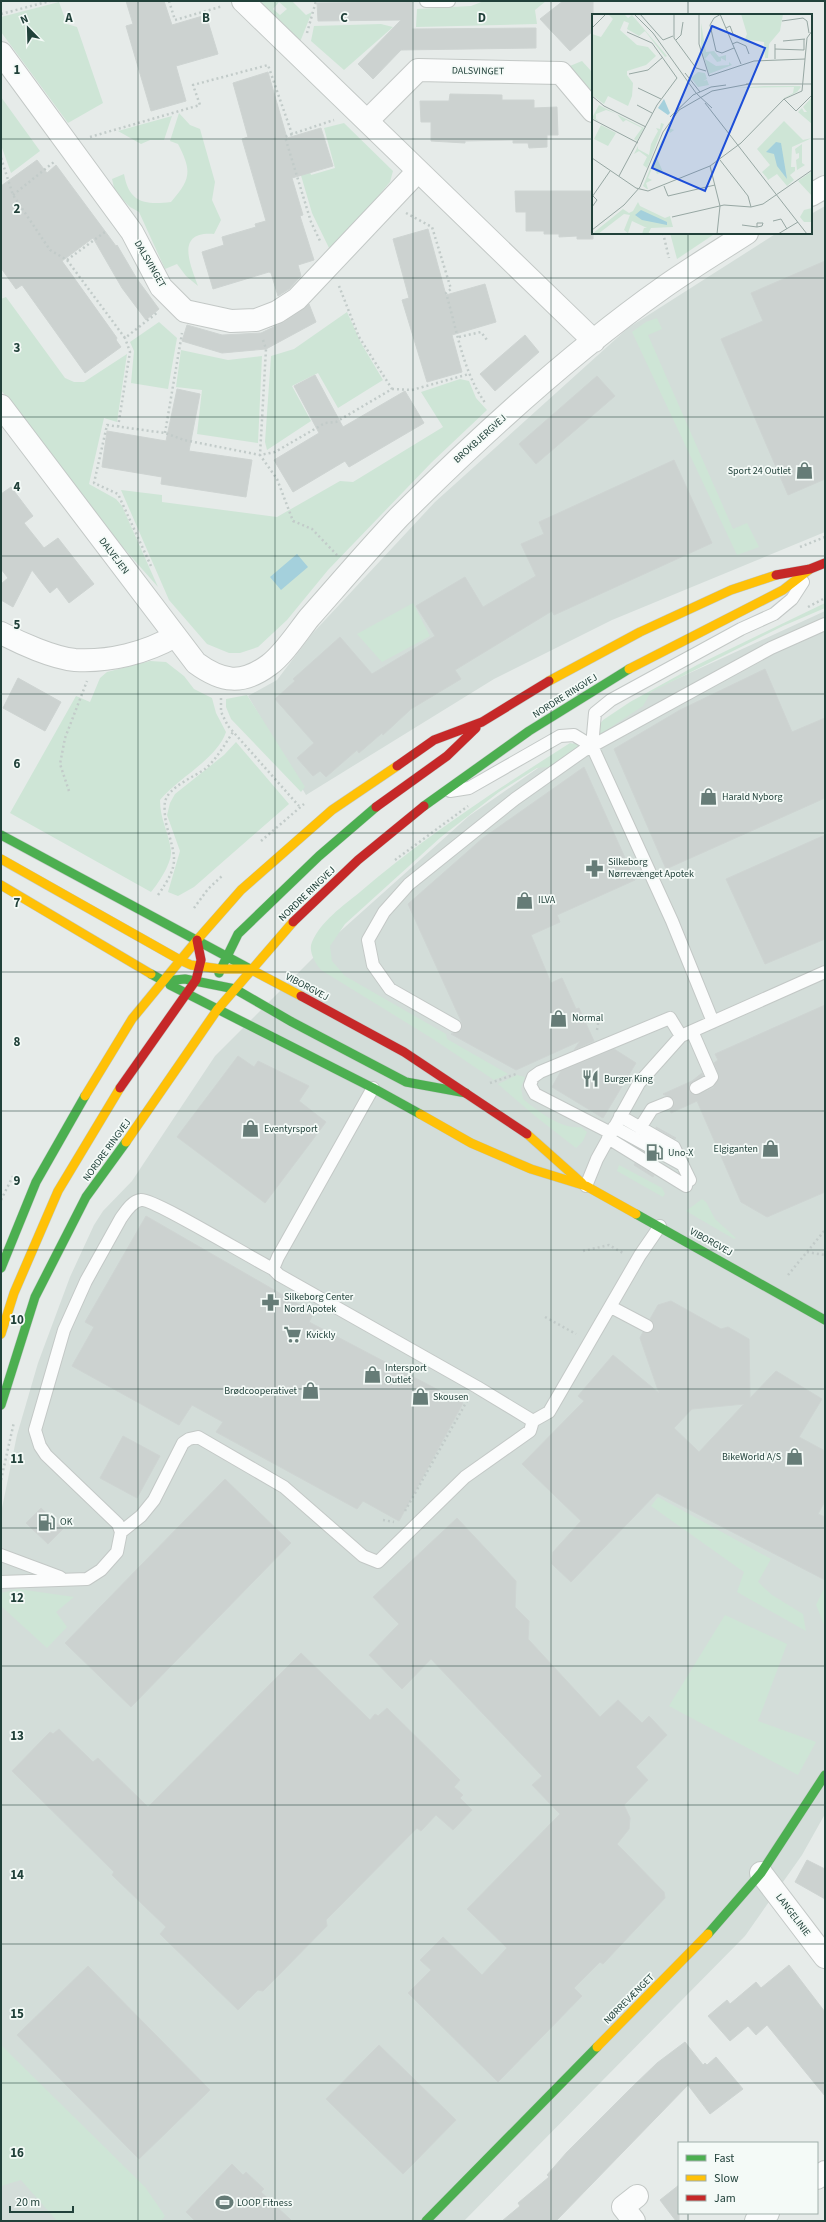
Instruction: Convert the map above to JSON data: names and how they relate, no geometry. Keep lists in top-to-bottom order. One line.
{"streets":{"main road":["NORDRE RINGVEJ","VIBORGVEJ","NØRREVÆNGET"],"street":["DALSVINGET","BROKBJERGVEJ","DALVEJEN","LANGELINIE"]},"crossings":[["BROKBJERGVEJ","DALVEJEN"],["NORDRE RINGVEJ","VIBORGVEJ"],["LANGELINIE","NØRREVÆNGET"]],"places":{"shop":["Sport 24 Outlet","Harald Nyborg","ILVA","Normal","Eventyrsport","Elgiganten","Intersport Outlet","Brødcooperativet","Skousen","BikeWorld A/S"],"pharmacy":["Silkeborg Nørrevænget Apotek","Silkeborg Center Nord Apotek"],"restaurant":["Burger King"],"fuel station":["Uno-X","OK"],"supermarket":["Kvickly"],"sports":["LOOP Fitness"]},"legend":["Fast","Slow","Jam"],"scale_bar":"20 m","north":"top left","grid":{"columns":["A","B","C","D"],"rows":["1","2","3","4","5","6","7","8","9","10","11","12","13","14","15","16"]}}
